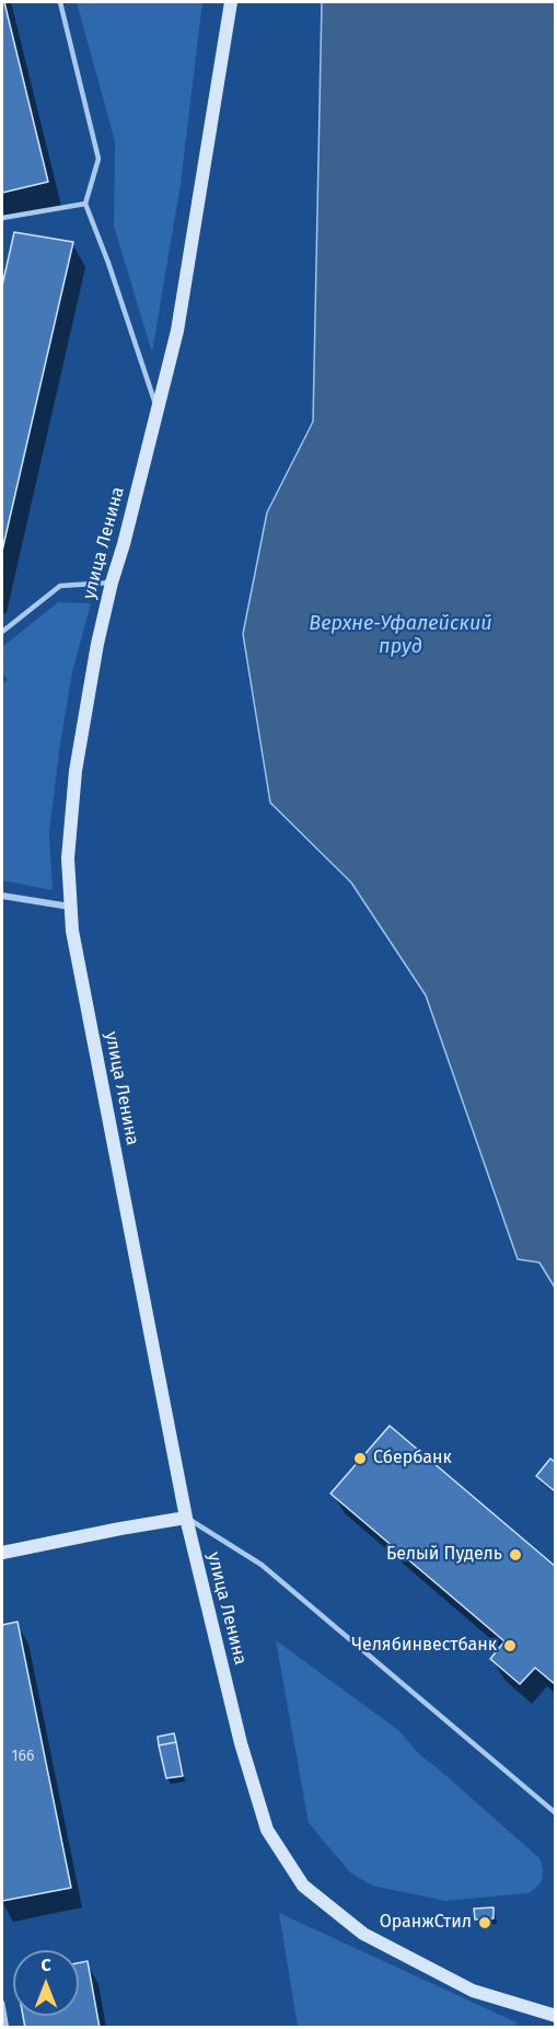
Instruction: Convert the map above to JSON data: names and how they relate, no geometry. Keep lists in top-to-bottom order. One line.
{"streets":{"main road":["улица Ленина"]},"water":["Верхне-Уфалейский пруд"],"places":["Сбербанк","Белый Пудель","Челябинвестбанк","ОранжСтил"],"house_numbers":["166"],"north":"top"}
